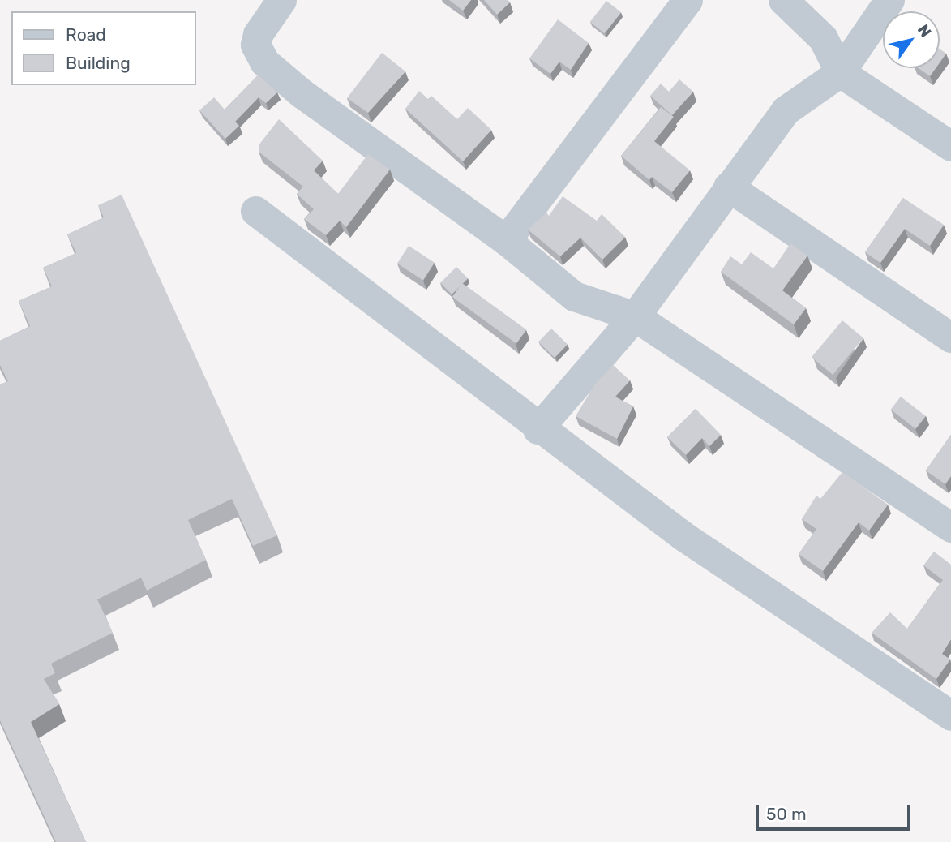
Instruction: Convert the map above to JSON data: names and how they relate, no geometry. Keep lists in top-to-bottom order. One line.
{"legend":["Road","Building"],"scale_bar":"50 m","north":"top right"}
